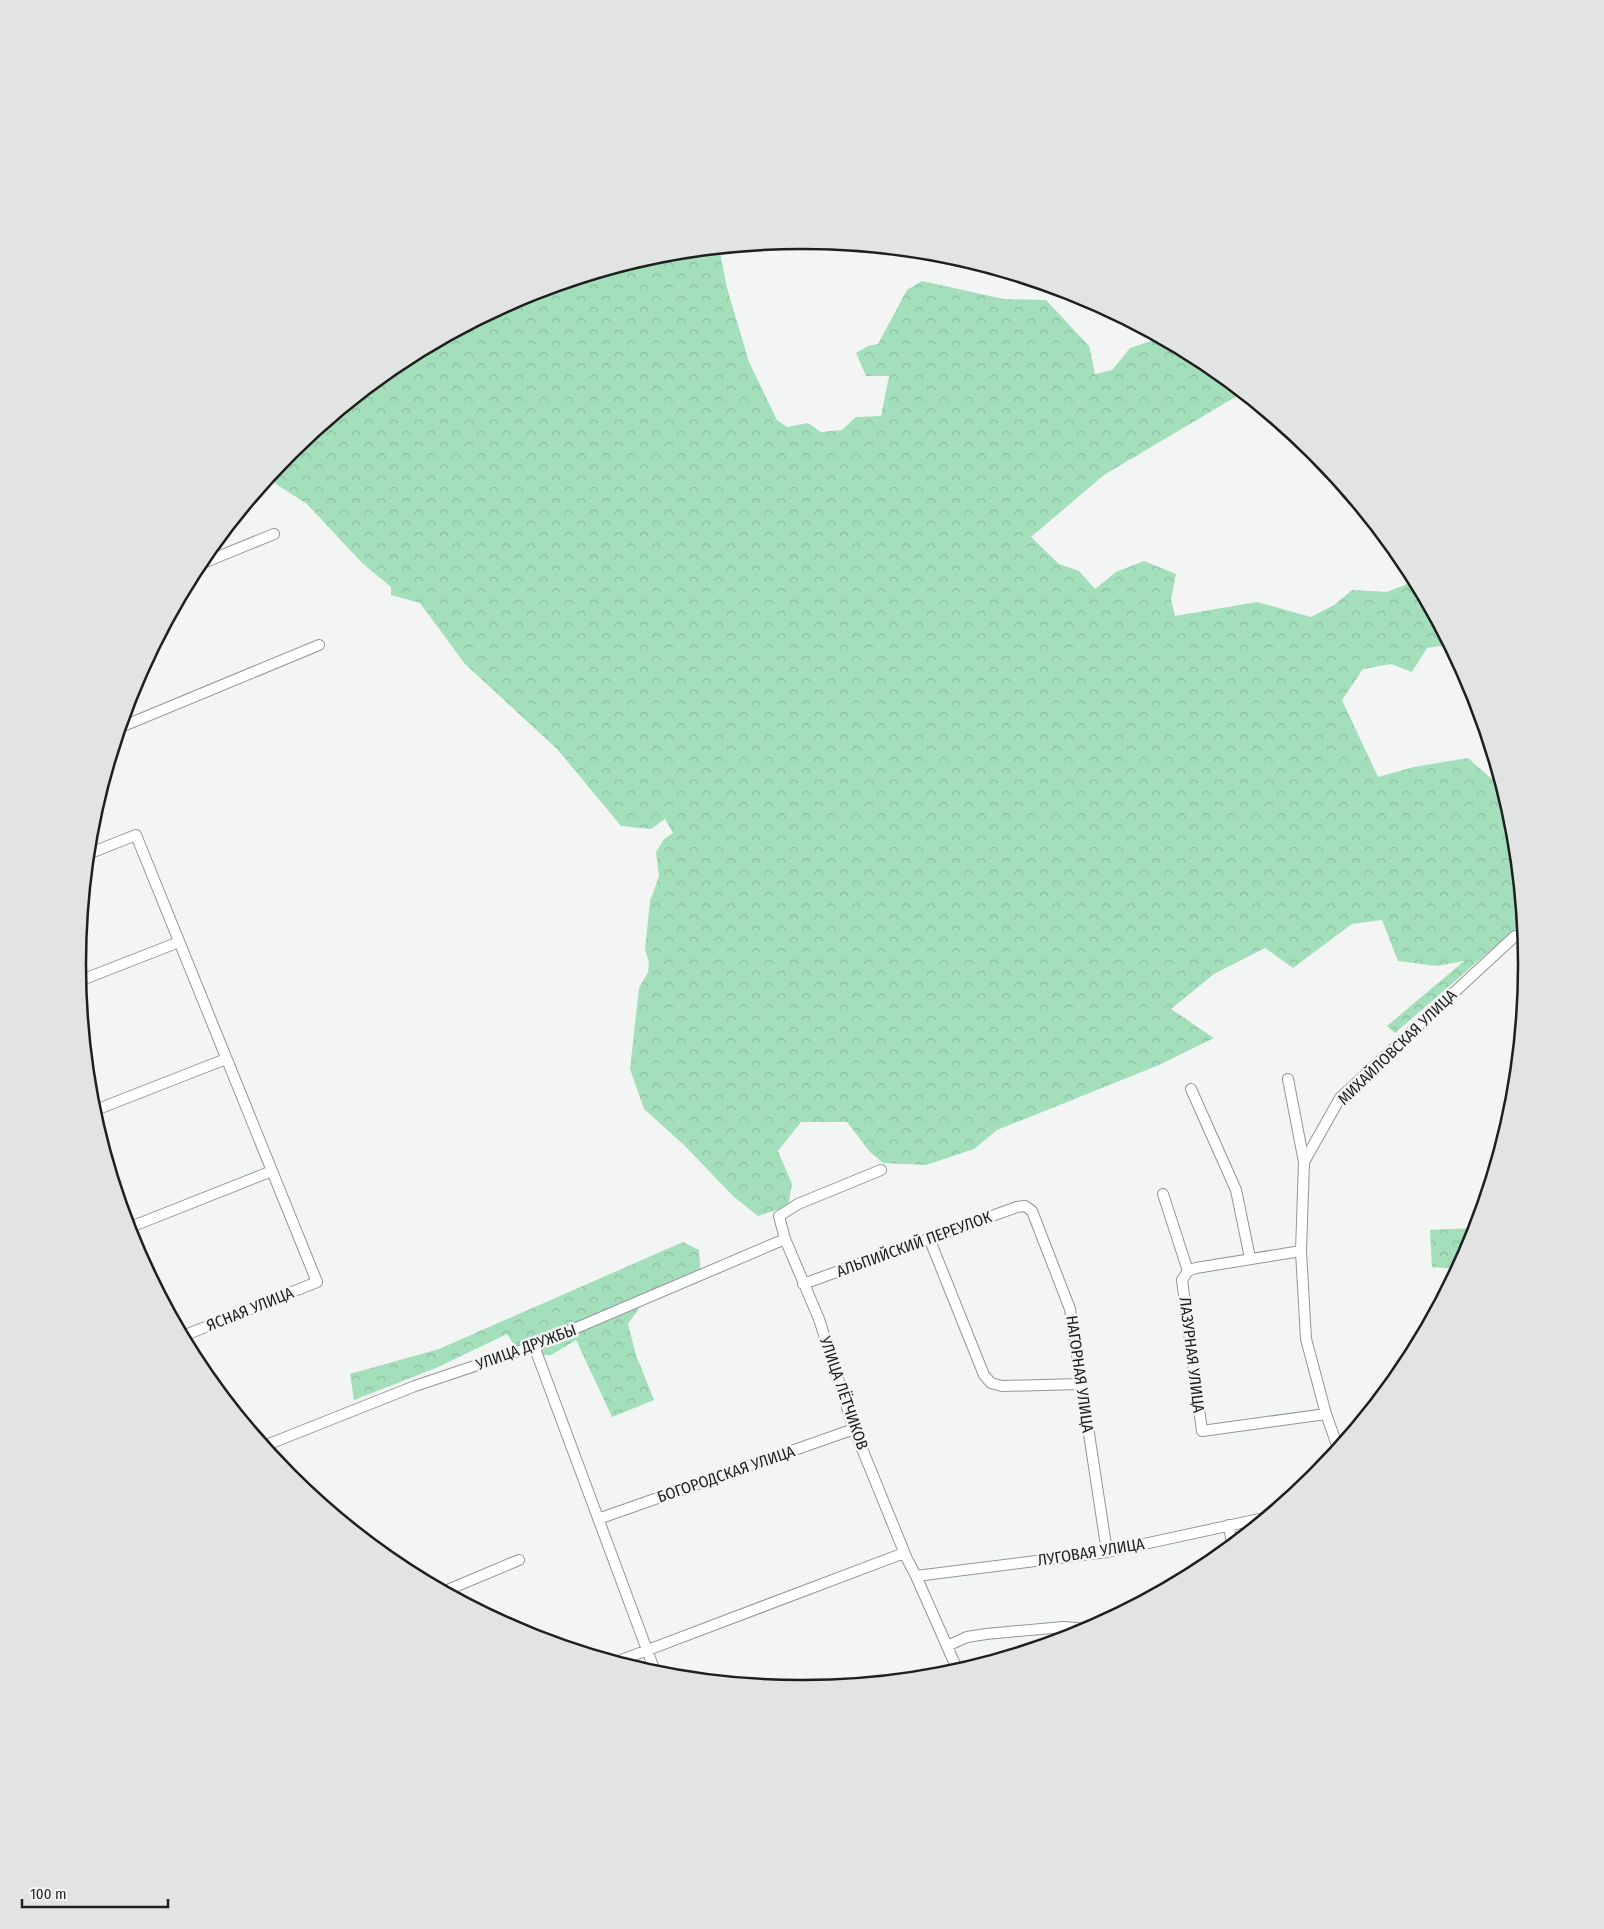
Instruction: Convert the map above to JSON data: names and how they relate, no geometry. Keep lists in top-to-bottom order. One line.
{"streets":{"street":["МИХАЙЛОВСКАЯ УЛИЦА","АЛЬПИЙСКИЙ ПЕРЕУЛОК","ЯСНАЯ УЛИЦА","УЛИЦА ДРУЖБЫ","ЛАЗУРНАЯ УЛИЦА","НАГОРНАЯ УЛИЦА","УЛИЦА ЛЁТЧИКОВ","БОГОРОДСКАЯ УЛИЦА","ЛУГОВАЯ УЛИЦА"]},"crossings":[["МИХАЙЛОВСКАЯ УЛИЦА","ЛАЗУРНАЯ УЛИЦА"],["АЛЬПИЙСКИЙ ПЕРЕУЛОК","НАГОРНАЯ УЛИЦА"],["АЛЬПИЙСКИЙ ПЕРЕУЛОК","УЛИЦА ЛЁТЧИКОВ"],["УЛИЦА ДРУЖБЫ","УЛИЦА ЛЁТЧИКОВ"],["НАГОРНАЯ УЛИЦА","ЛУГОВАЯ УЛИЦА"],["УЛИЦА ЛЁТЧИКОВ","БОГОРОДСКАЯ УЛИЦА"],["УЛИЦА ЛЁТЧИКОВ","ЛУГОВАЯ УЛИЦА"]],"scale_bar":"100 m"}
